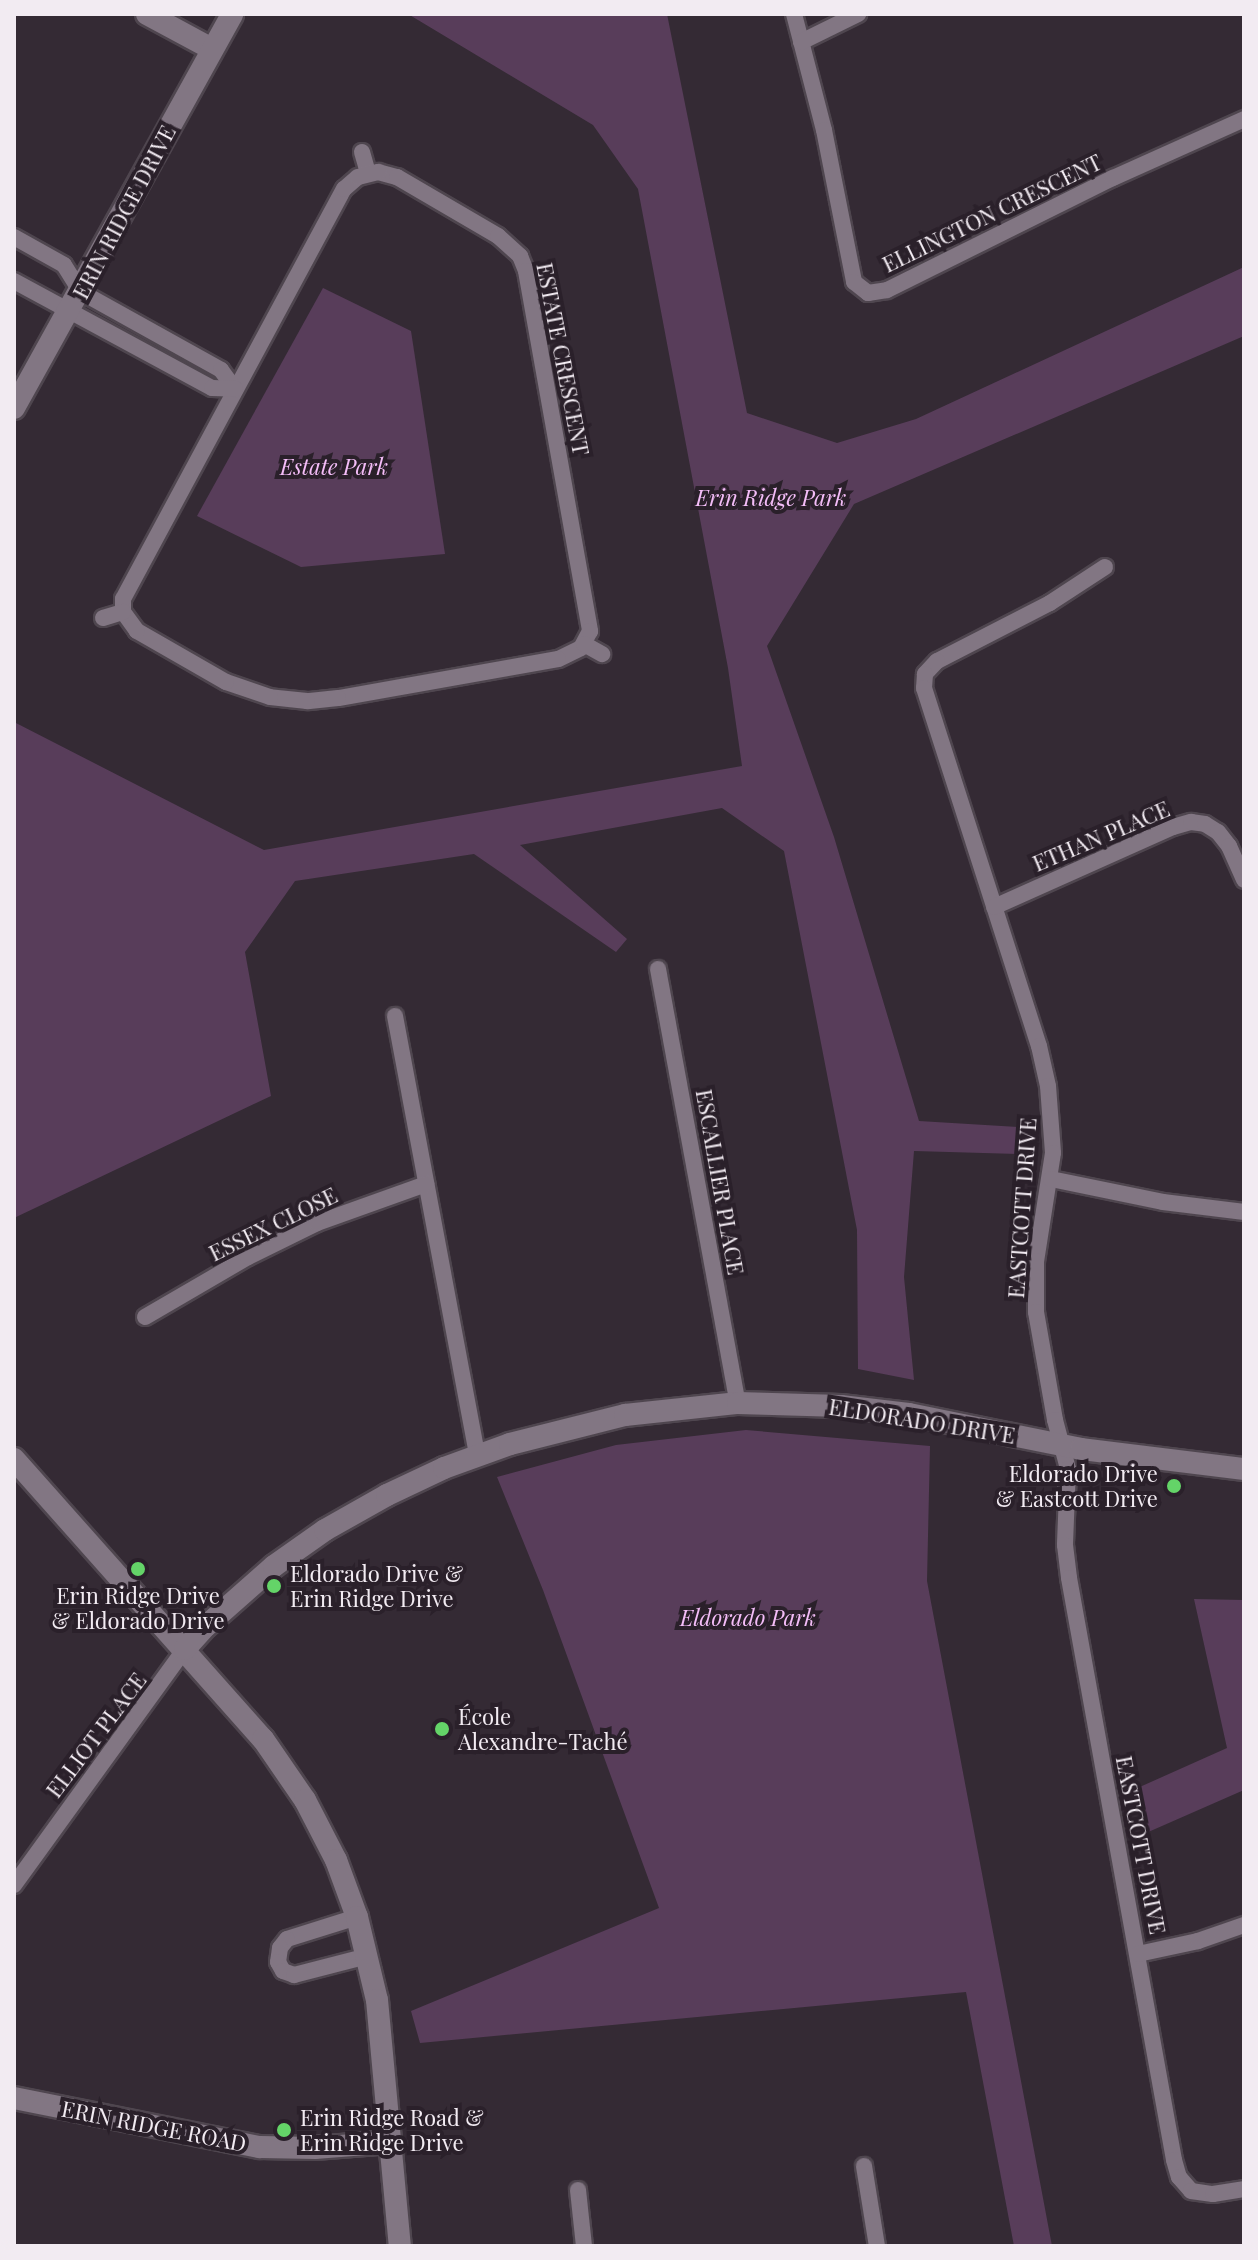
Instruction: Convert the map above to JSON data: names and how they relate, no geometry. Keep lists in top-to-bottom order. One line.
{"streets":{"street":["ERIN RIDGE DRIVE","ELLINGTON CRESCENT","ESTATE CRESCENT","ETHAN PLACE","ESCALLIER PLACE","EASTCOTT DRIVE","ESSEX CLOSE","ELDORADO DRIVE","ELLIOT PLACE","ERIN RIDGE ROAD"]},"crossings":[["ETHAN PLACE","EASTCOTT DRIVE"],["ESCALLIER PLACE","ELDORADO DRIVE"],["EASTCOTT DRIVE","ELDORADO DRIVE"],["ELDORADO DRIVE","ELLIOT PLACE"]],"parks":["Estate Park","Erin Ridge Park","Eldorado Park"],"places":["Eldorado Drive & Eastcott Drive","Erin Ridge Drive & Eldorado Drive","Eldorado Drive & Erin Ridge Drive","École Alexandre-Taché","Erin Ridge Road & Erin Ridge Drive"]}
